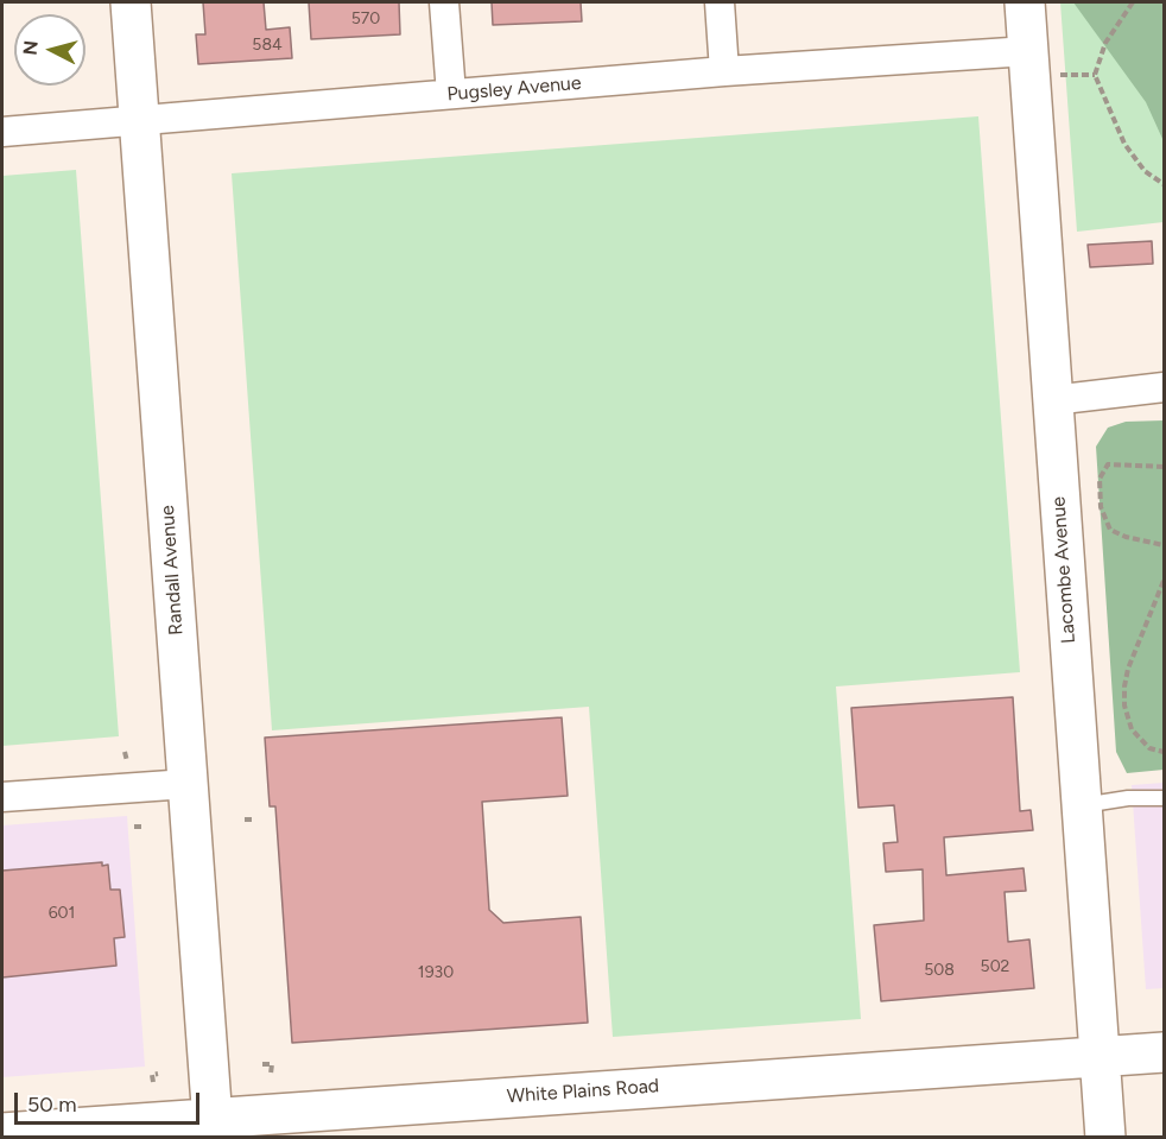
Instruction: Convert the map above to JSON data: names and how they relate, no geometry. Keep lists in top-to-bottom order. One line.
{"streets":{"main road":["Randall Avenue","Lacombe Avenue","White Plains Road"],"street":["Pugsley Avenue"]},"crossings":[["Pugsley Avenue","Randall Avenue"],["Pugsley Avenue","Lacombe Avenue"],["Randall Avenue","White Plains Road"],["Lacombe Avenue","White Plains Road"]],"house_numbers":["570","584","601","502","508","1930"],"scale_bar":"50 m","north":"left"}
